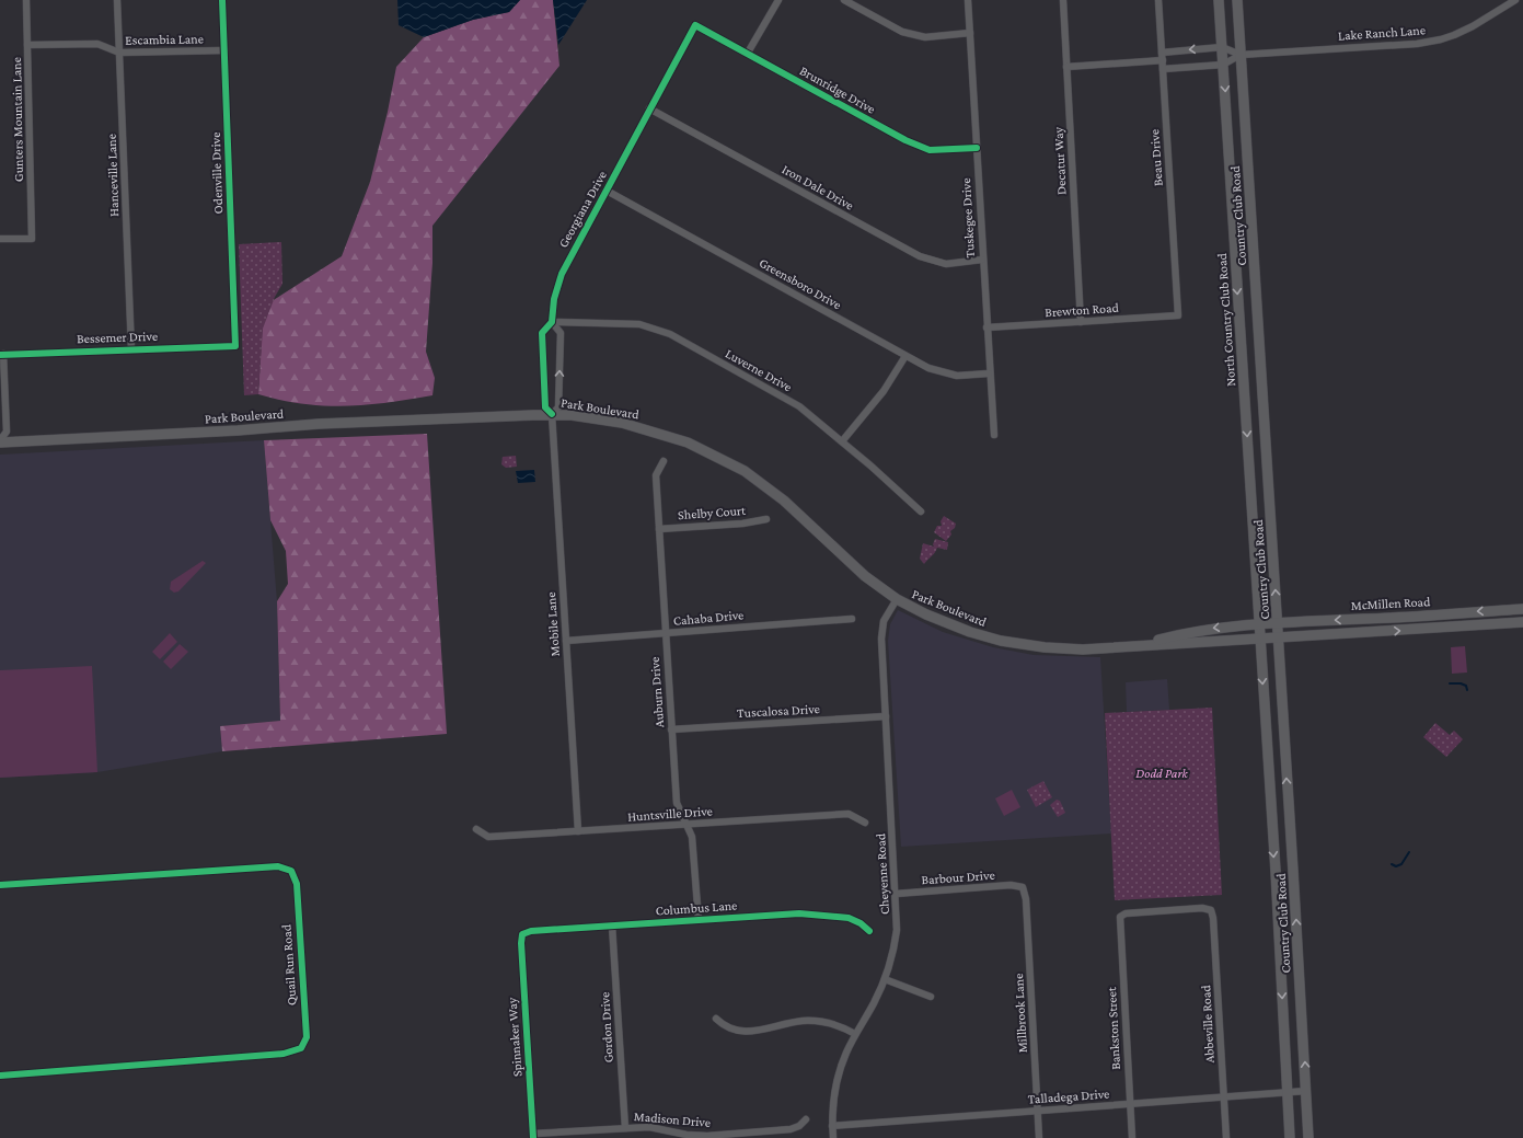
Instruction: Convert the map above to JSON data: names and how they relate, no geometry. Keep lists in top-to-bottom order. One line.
{"streets":{"main road":["Country Club Road","North Country Club Road","Park Boulevard","McMillen Road"],"street":["Lake Ranch Lane","Escambia Lane","Brunridge Drive","Gunters Mountain Lane","Beau Drive","Decatur Way","Odenville Drive","Hanceville Lane","Iron Dale Drive","Georgiana Drive","Tuskegee Drive","Greensboro Drive","Brewton Road","Bessemer Drive","Luverne Drive","Shelby Court","Cahaba Drive","Mobile Lane","Auburn Drive","Tuscalosa Drive","Huntsville Drive","Cheyenne Road","Barbour Drive","Columbus Lane","Quail Run Road","Millbrook Lane","Abbeville Road","Gordon Drive","Bankston Street","Spinnaker Way","Talladega Drive","Madison Drive"]},"crossings":[["Lake Ranch Lane","Country Club Road"],["Escambia Lane","Gunters Mountain Lane"],["Escambia Lane","Odenville Drive"],["Escambia Lane","Hanceville Lane"],["Brunridge Drive","Georgiana Drive"],["Brunridge Drive","Tuskegee Drive"],["Beau Drive","Brewton Road"],["Decatur Way","Brewton Road"],["Odenville Drive","Bessemer Drive"],["Hanceville Lane","Bessemer Drive"],["Iron Dale Drive","Georgiana Drive"],["Iron Dale Drive","Tuskegee Drive"],["Georgiana Drive","Greensboro Drive"],["Georgiana Drive","Luverne Drive"],["Georgiana Drive","Park Boulevard"],["Georgiana Drive","Mobile Lane"],["Country Club Road","North Country Club Road"],["Country Club Road","Park Boulevard"],["Country Club Road","McMillen Road"],["Country Club Road","Talladega Drive"],["Tuskegee Drive","Greensboro Drive"],["Tuskegee Drive","Brewton Road"],["North Country Club Road","Park Boulevard"],["North Country Club Road","McMillen Road"],["Park Boulevard","McMillen Road"],["Park Boulevard","Mobile Lane"],["Park Boulevard","Cheyenne Road"],["Shelby Court","Auburn Drive"],["Cahaba Drive","Mobile Lane"],["Cahaba Drive","Auburn Drive"],["Mobile Lane","Huntsville Drive"],["Auburn Drive","Tuscalosa Drive"],["Auburn Drive","Huntsville Drive"],["Auburn Drive","Columbus Lane"],["Tuscalosa Drive","Cheyenne Road"],["Cheyenne Road","Barbour Drive"],["Cheyenne Road","Talladega Drive"],["Barbour Drive","Millbrook Lane"],["Columbus Lane","Gordon Drive"],["Columbus Lane","Spinnaker Way"],["Millbrook Lane","Talladega Drive"],["Abbeville Road","Bankston Street"],["Abbeville Road","Talladega Drive"],["Gordon Drive","Madison Drive"],["Bankston Street","Talladega Drive"],["Spinnaker Way","Madison Drive"]],"one_way":["North Country Club Road"],"parks":["Dodd Park"]}
